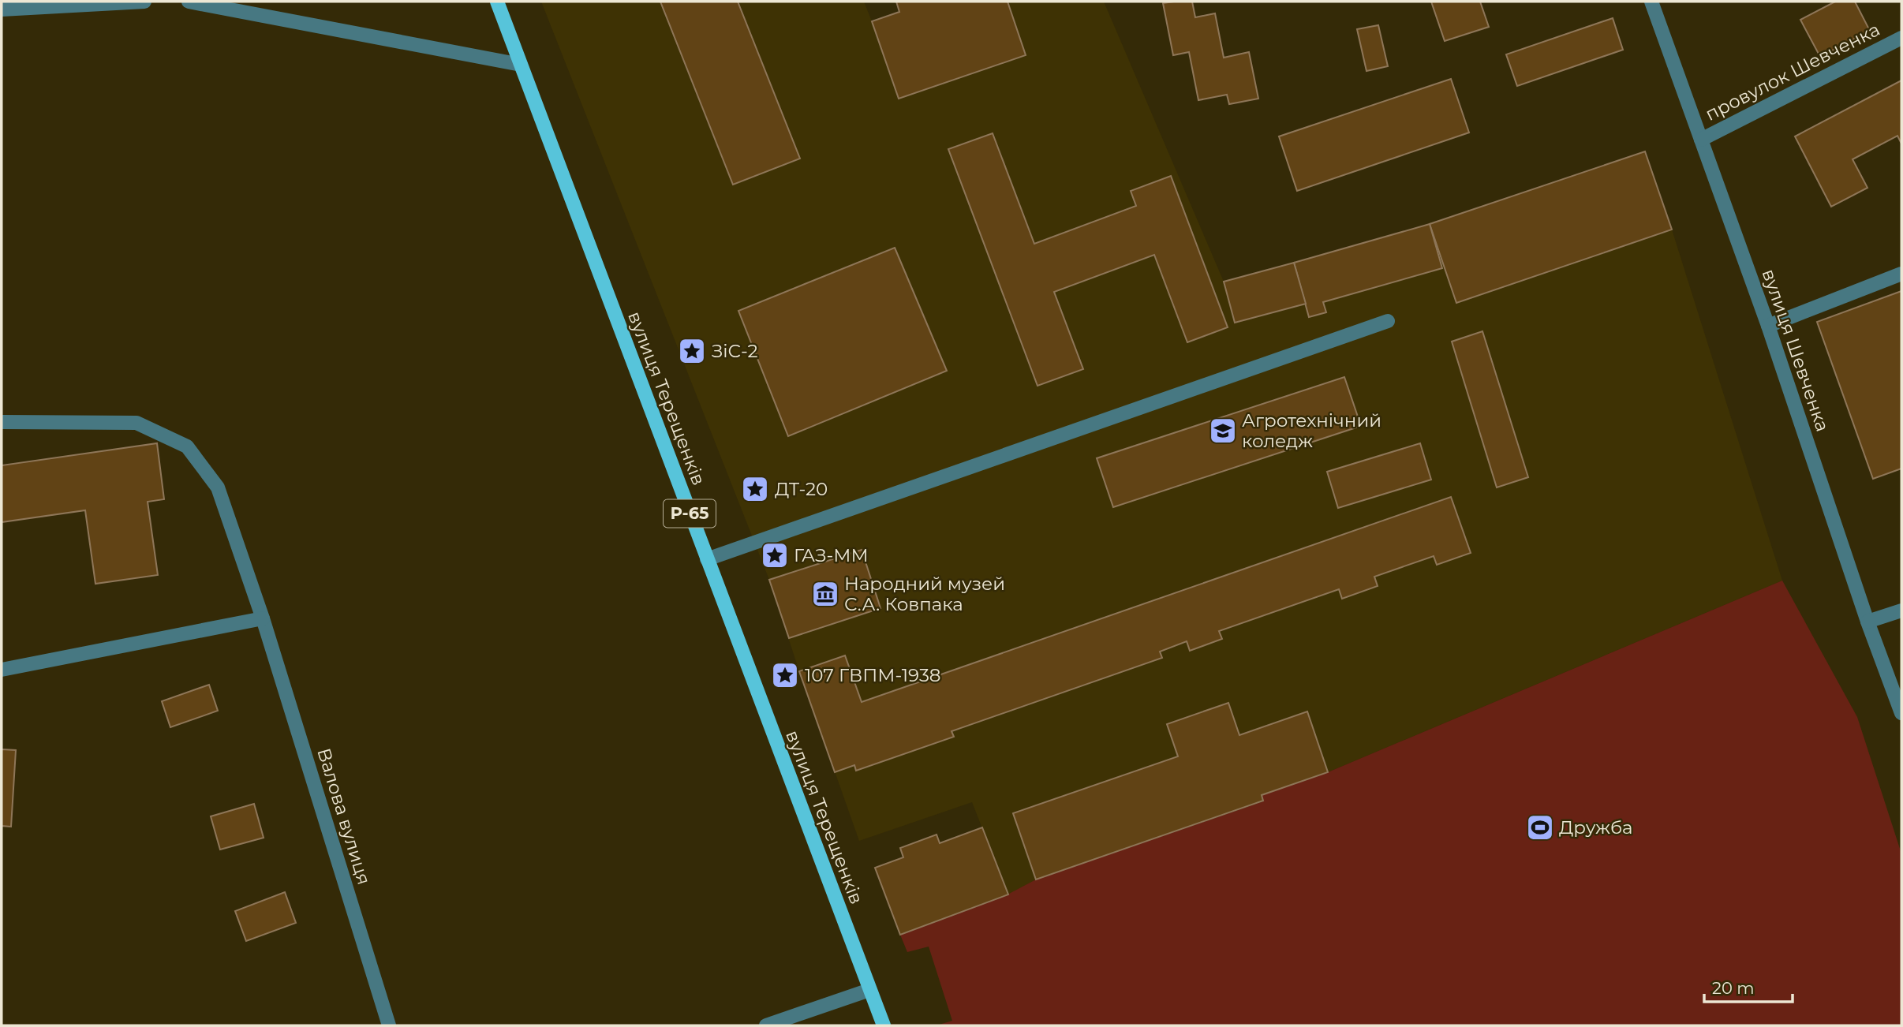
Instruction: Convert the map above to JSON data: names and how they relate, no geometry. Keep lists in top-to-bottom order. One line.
{"streets":{"main road":["вулиця Терещенків","Р-65"],"street":["провулок Шевченка","вулиця Шевченка","Валова вулиця"]},"crossings":[["провулок Шевченка","вулиця Шевченка"]],"places":{"place":["ЗіС-2","ДТ-20","ГАЗ-ММ","107 ГВПМ-1938"],"school or university":["Агротехнічний коледж"],"museum":["Народний музей С.А. Ковпака"],"sports":["Дружба"]},"scale_bar":"20 m"}
